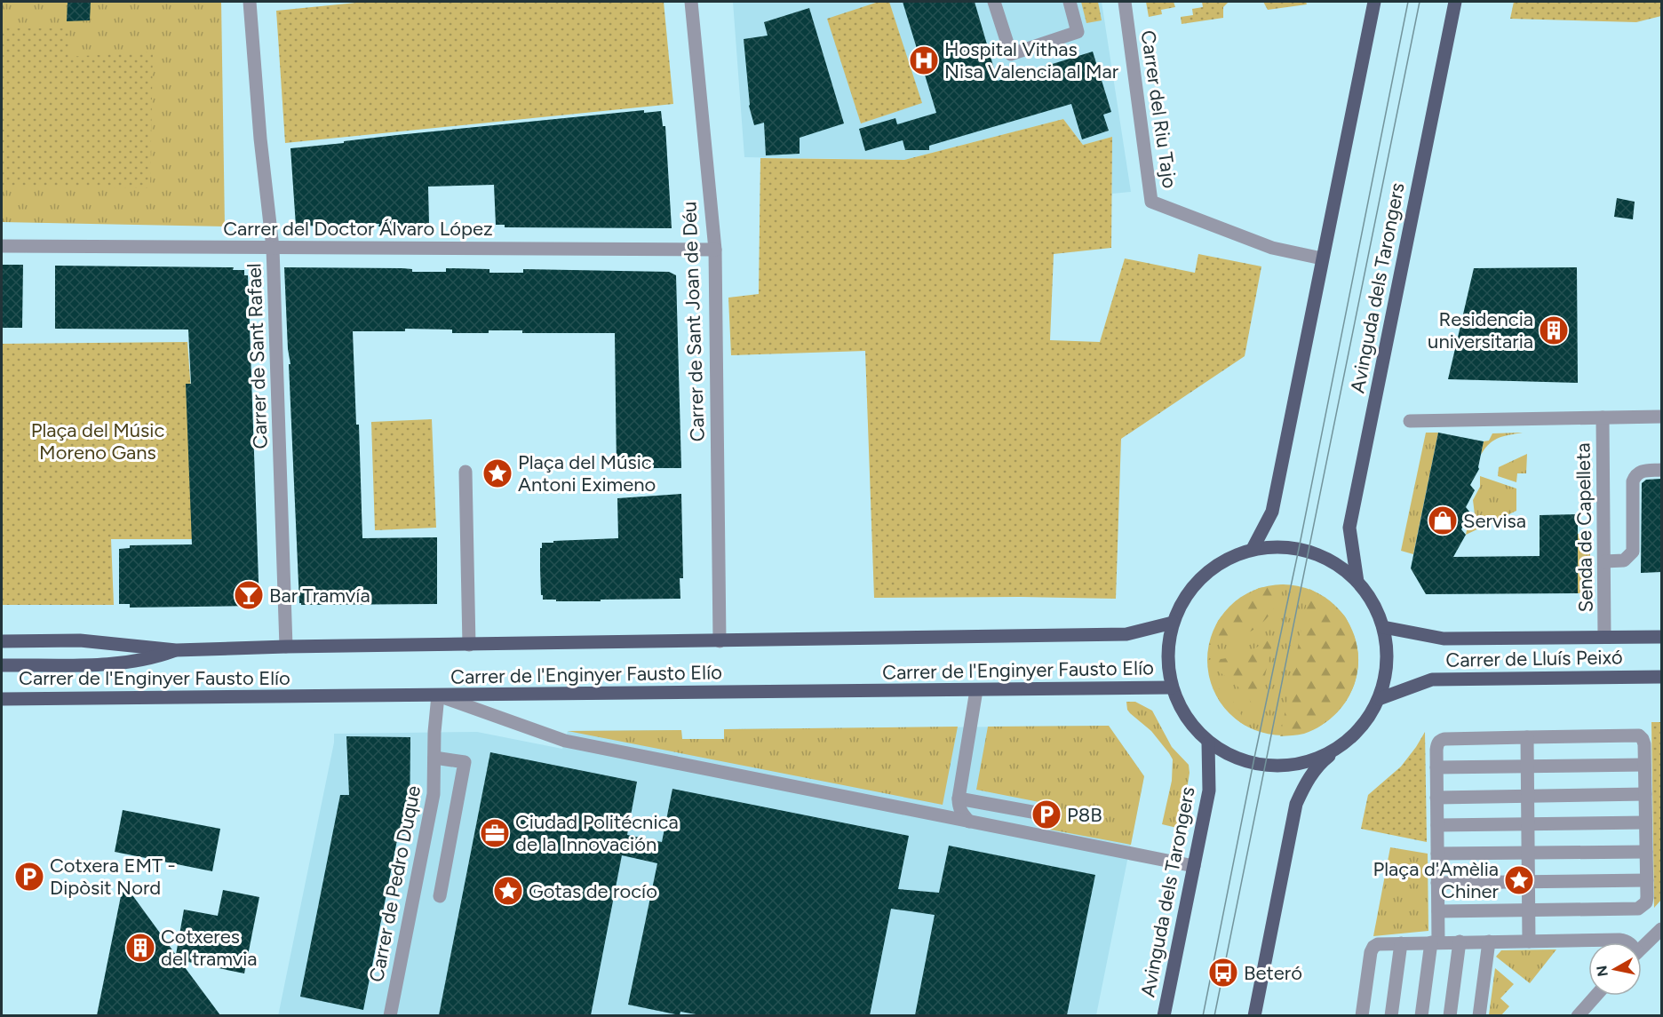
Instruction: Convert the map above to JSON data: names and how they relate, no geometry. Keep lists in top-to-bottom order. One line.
{"streets":{"main road":["Avinguda dels Tarongers","Carrer de Lluís Peixó","Carrer de l'Enginyer Fausto Elío"],"street":["Carrer del Riu Tajo","Carrer del Doctor Álvaro López","Carrer de Sant Joan de Déu","Carrer de Sant Rafael","Senda de Capelleta","Carrer de Pedro Duque"]},"crossings":[["Carrer del Doctor Álvaro López","Carrer de Sant Joan de Déu"],["Carrer del Doctor Álvaro López","Carrer de Sant Rafael"],["Carrer de Sant Joan de Déu","Carrer de l'Enginyer Fausto Elío"],["Carrer de Sant Rafael","Carrer de l'Enginyer Fausto Elío"],["Senda de Capelleta","Carrer de Lluís Peixó"],["Carrer de l'Enginyer Fausto Elío","Carrer de Pedro Duque"]],"parks":["Plaça del Músic Moreno Gans"],"places":{"hospital":["Hospital Vithas Nisa Valencia al Mar"],"building":["Residencia universitaria","Cotxeres del tramvia"],"place":["Plaça del Músic Antoni Eximeno","Plaça d'Amèlia Chiner","Gotas de rocío"],"shop":["Servisa"],"bar":["Bar Tramvía"],"parking":["P8B","Cotxera EMT - Dipòsit Nord"],"office":["Ciudad Politécnica de la Innovación"],"bus stop":["Beteró"]},"north":"left"}
